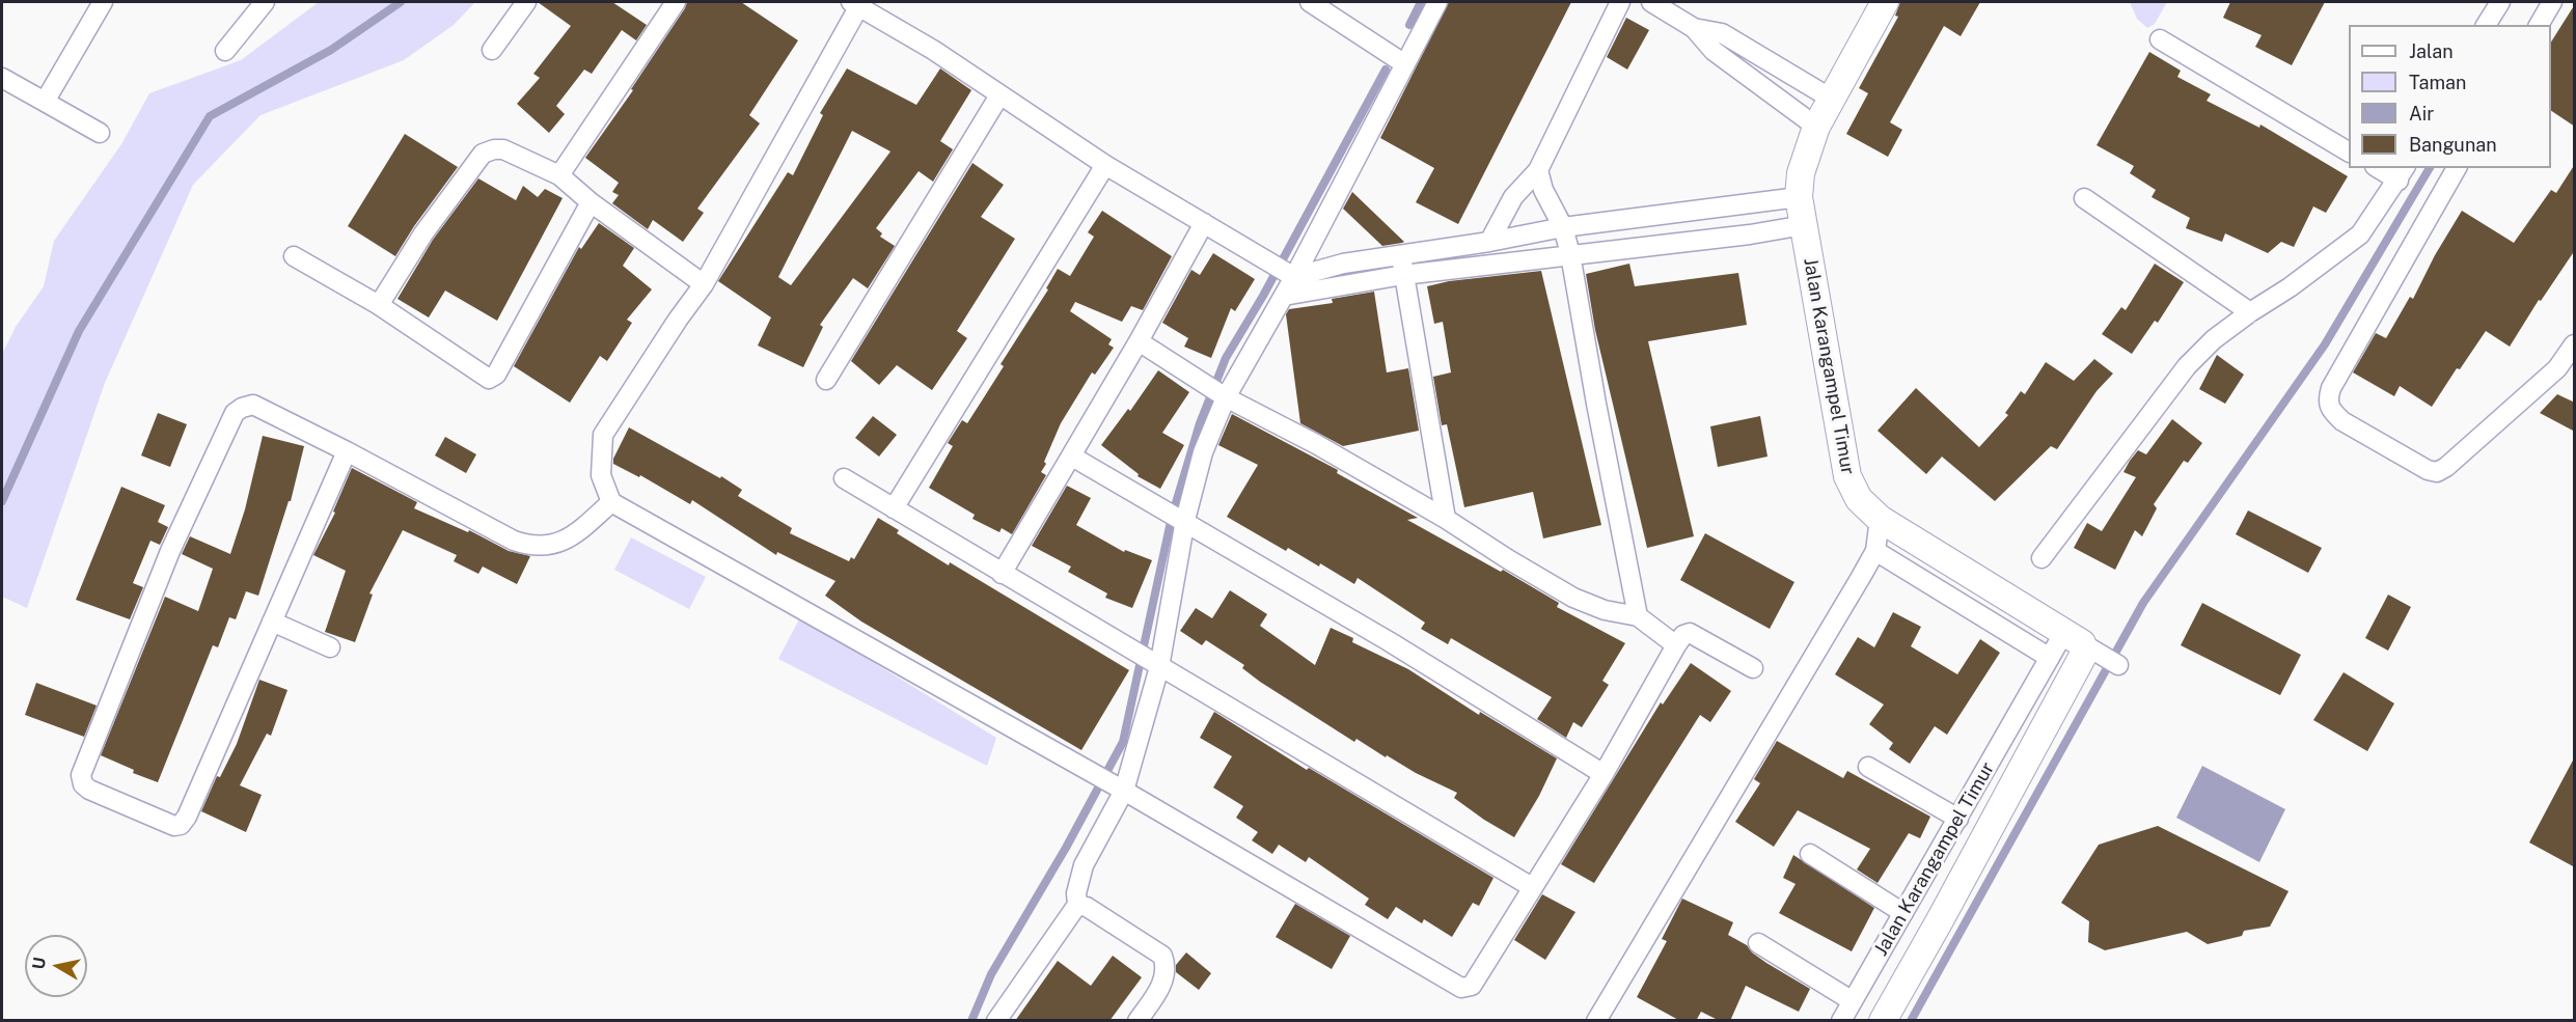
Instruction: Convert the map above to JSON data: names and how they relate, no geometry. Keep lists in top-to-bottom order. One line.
{"streets":{"street":["Jalan Karangampel Timur"]},"legend":["Jalan","Taman","Air","Bangunan"],"north":"left"}
